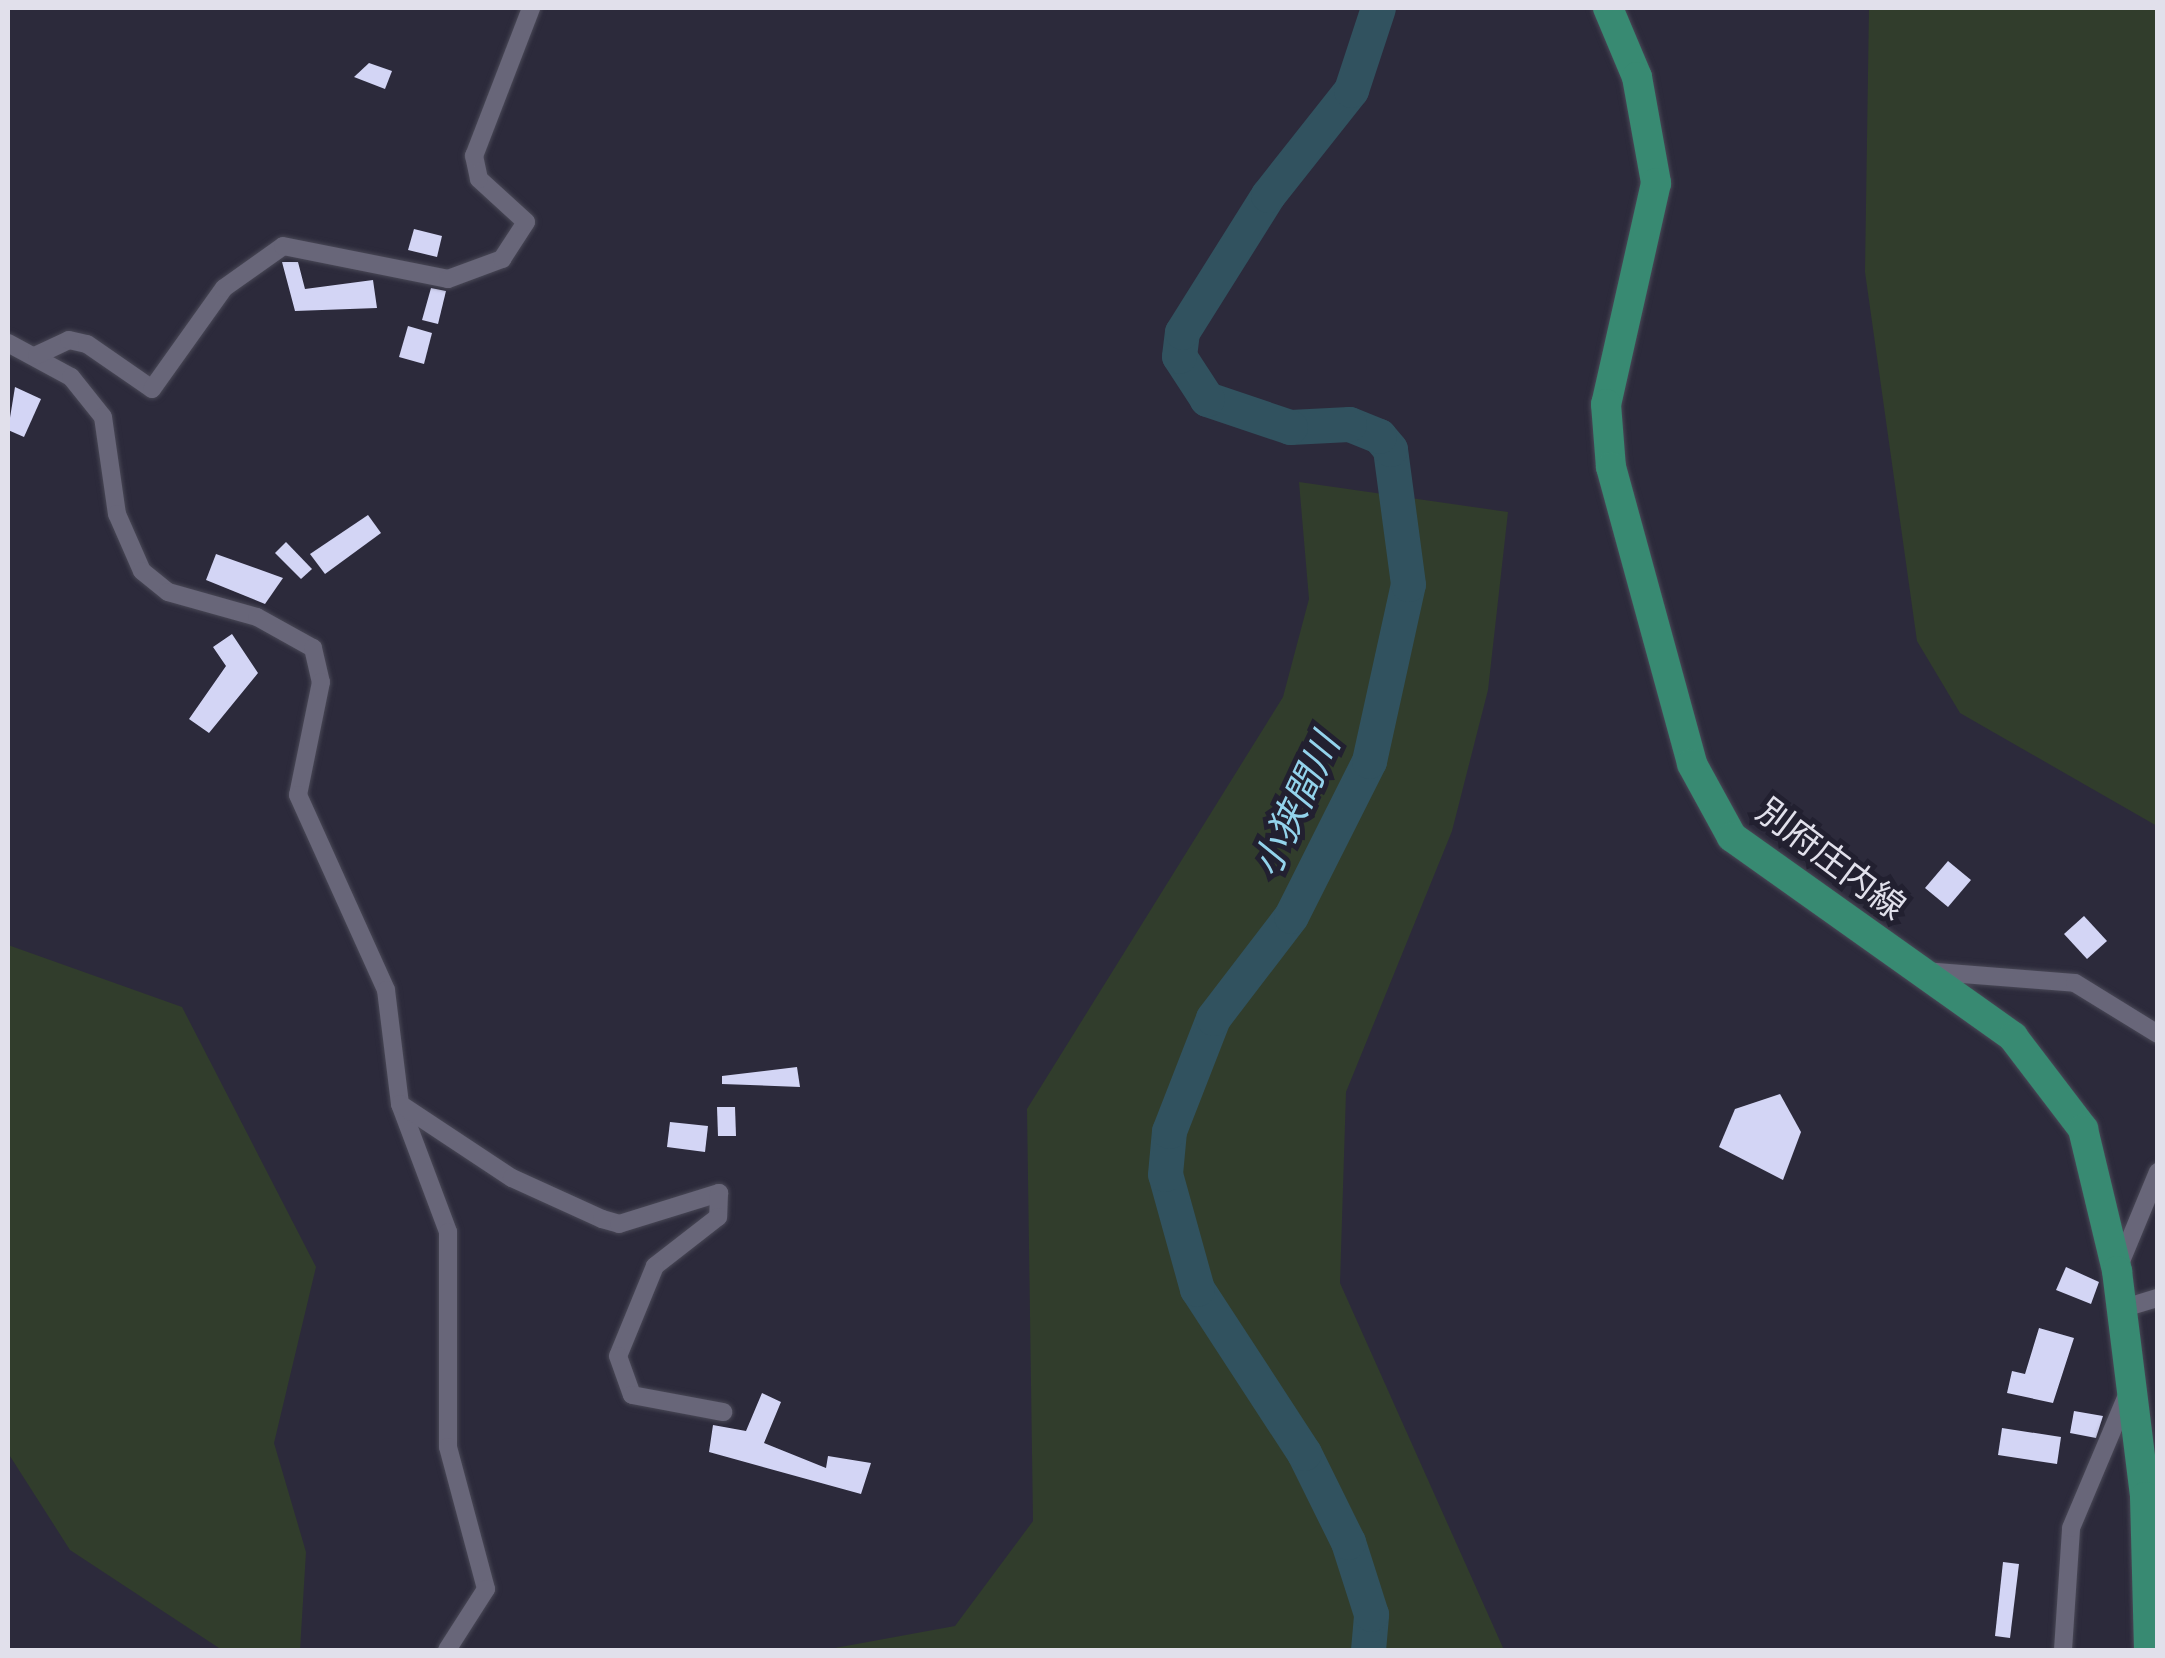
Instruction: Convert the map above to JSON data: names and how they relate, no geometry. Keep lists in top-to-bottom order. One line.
{"streets":{"main road":["別府庄内線"]},"water":["小狭間川"]}
